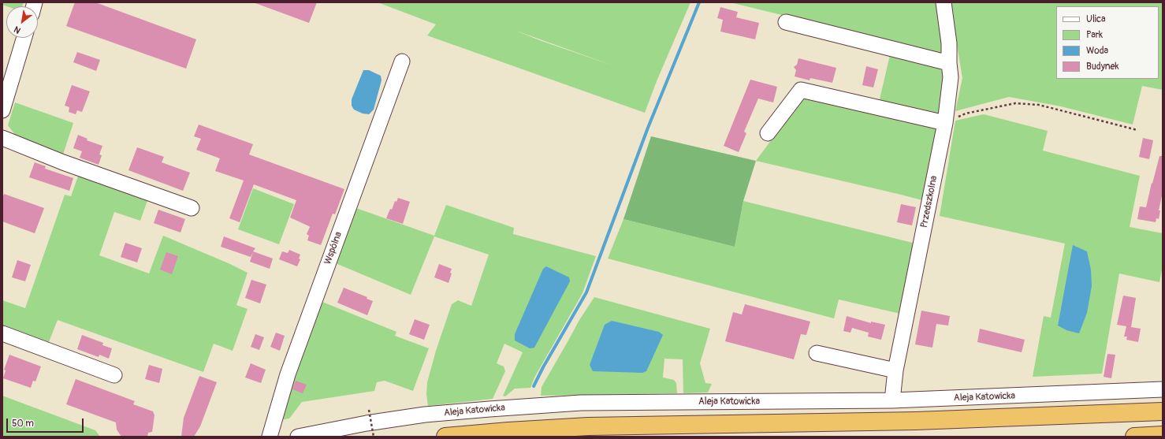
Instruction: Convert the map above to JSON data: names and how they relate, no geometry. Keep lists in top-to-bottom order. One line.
{"streets":{"street":["Przedszkolna","Wspólna","Aleja Katowicka"]},"crossings":[["Przedszkolna","Aleja Katowicka"]],"legend":["Ulica","Park","Woda","Budynek"],"scale_bar":"50 m","north":"bottom left"}
